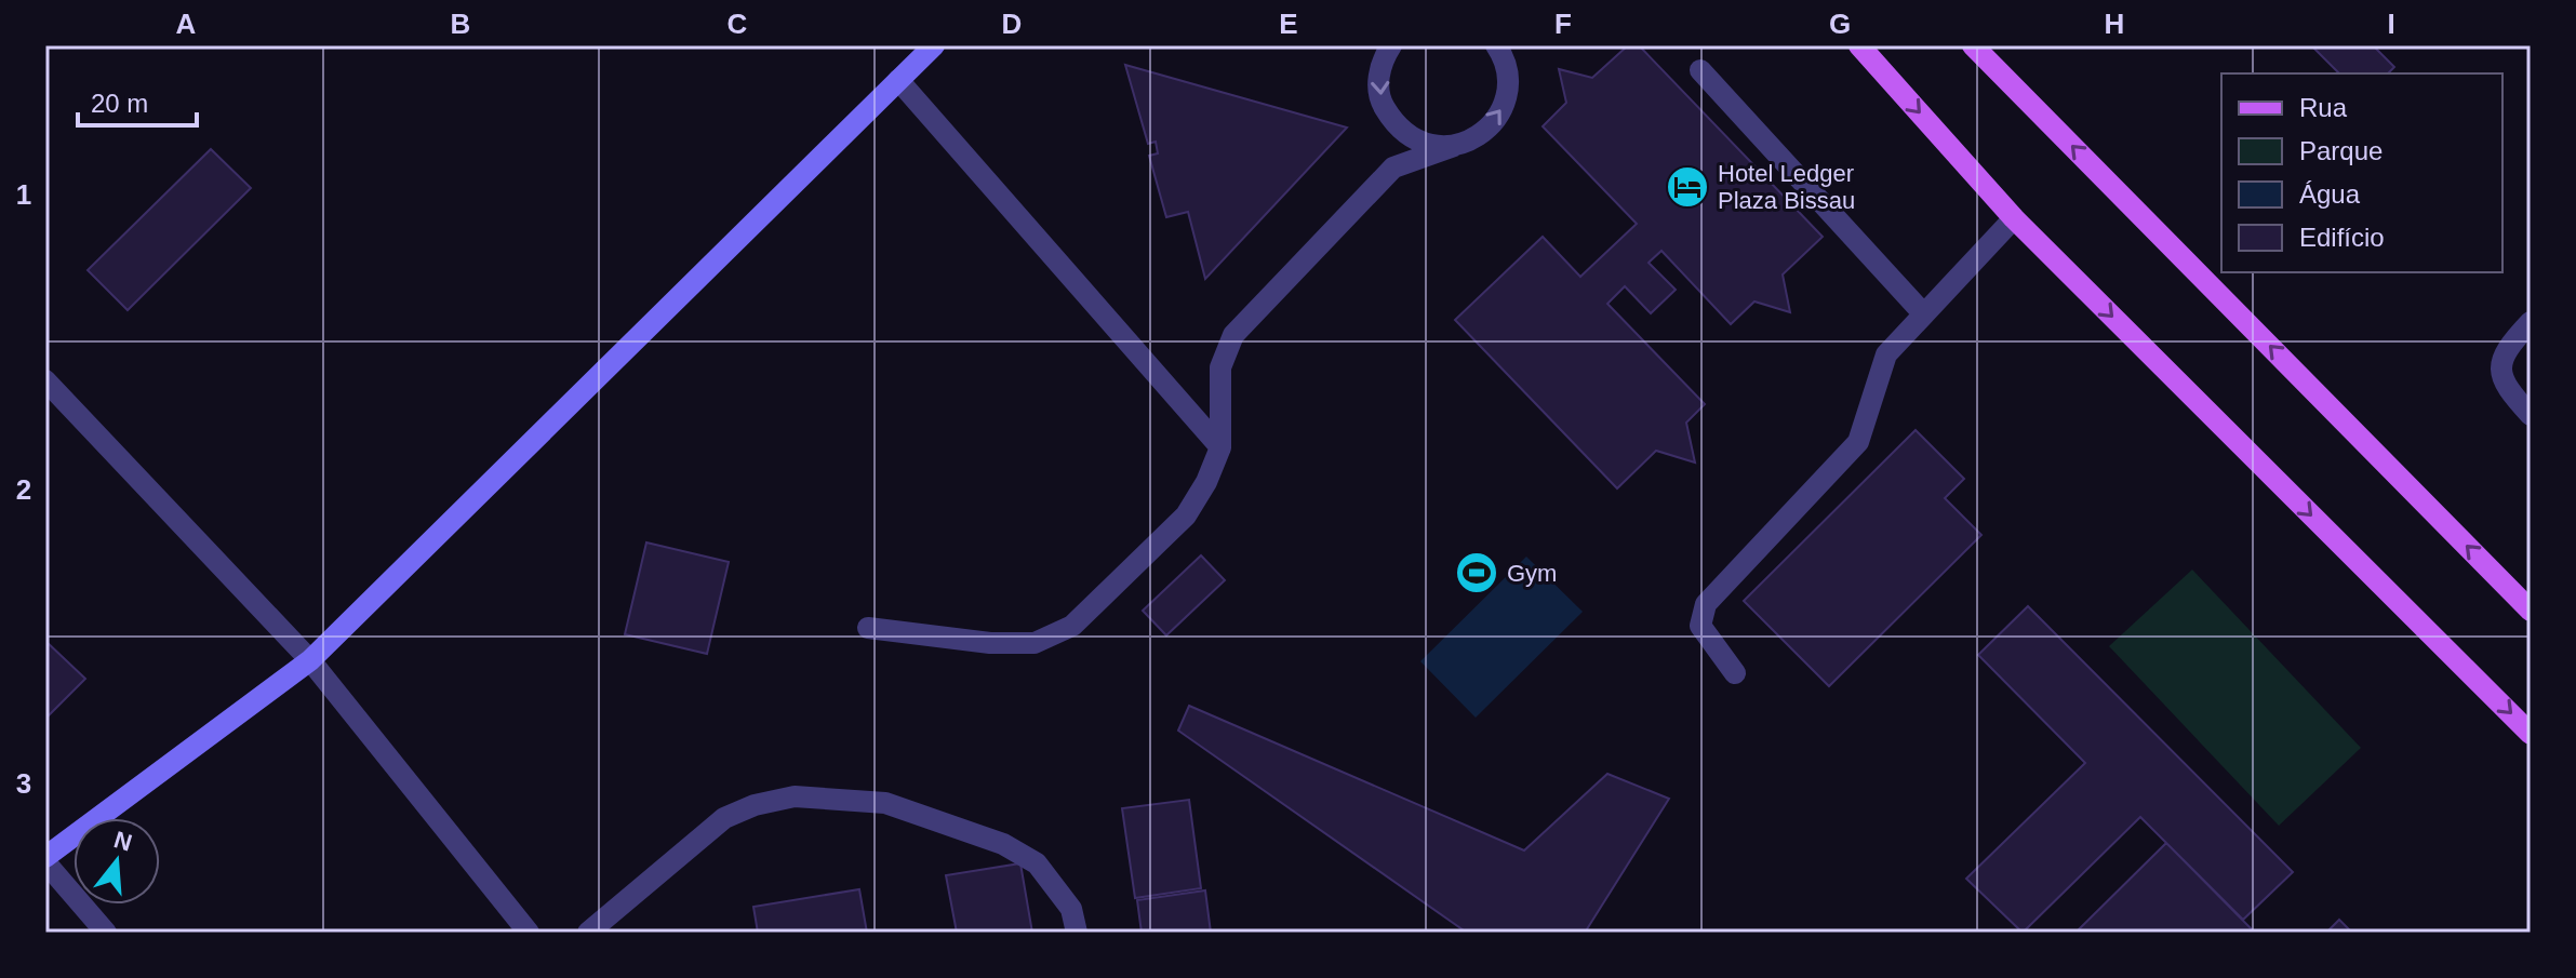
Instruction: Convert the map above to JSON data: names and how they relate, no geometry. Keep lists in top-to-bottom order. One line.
{"places":{"hotel":["Hotel Ledger Plaza Bissau"],"sports":["Gym"]},"legend":["Rua","Parque","Água","Edifício"],"scale_bar":"20 m","north":"top","grid":{"columns":["A","B","C","D","E","F","G","H","I"],"rows":["1","2","3"]}}
